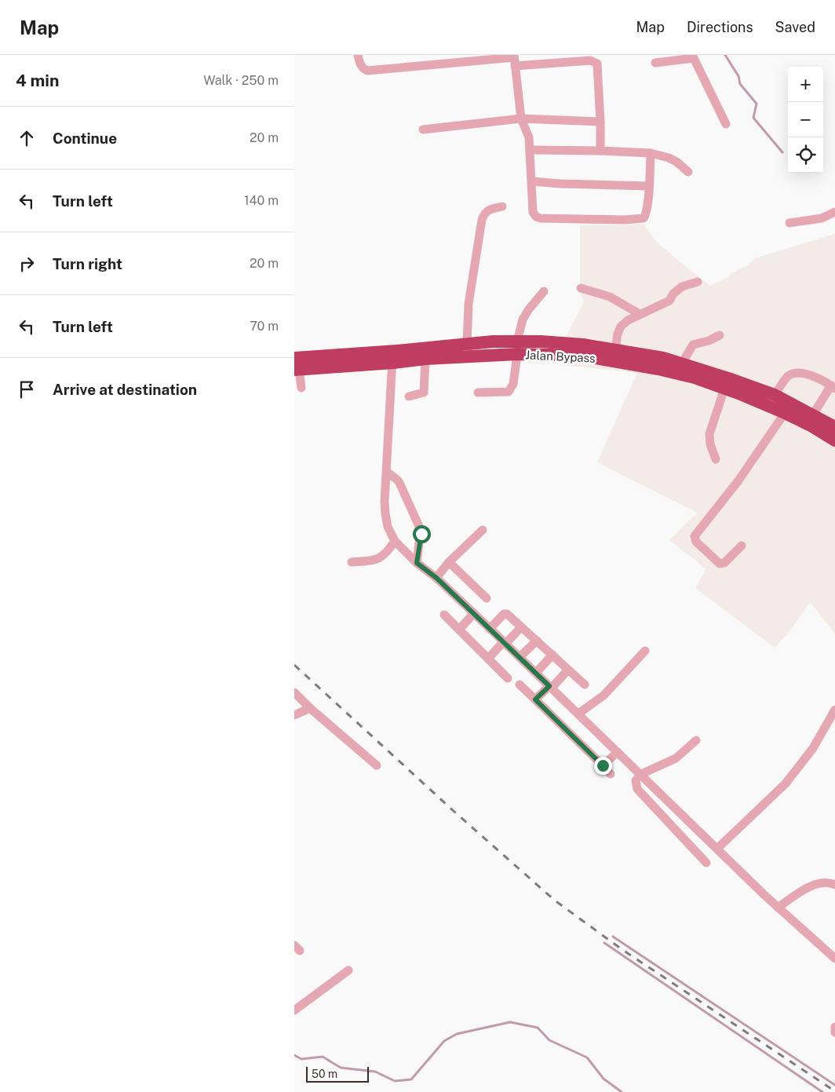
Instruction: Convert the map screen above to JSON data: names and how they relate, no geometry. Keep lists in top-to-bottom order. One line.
{"streets":{"highway":["Jalan Bypass"]},"scale_bar":"50 m","page":{"header":"Map","nav":["Map","Directions","Saved"],"heading":["4 min","Walk · 250 m"],"map_buttons":["+","−"],"list":[["Continue","20 m"],["Turn left","140 m"],["Turn right","20 m"],["Turn left","70 m"],"Arrive at destination"],"scale":"50 m"}}
